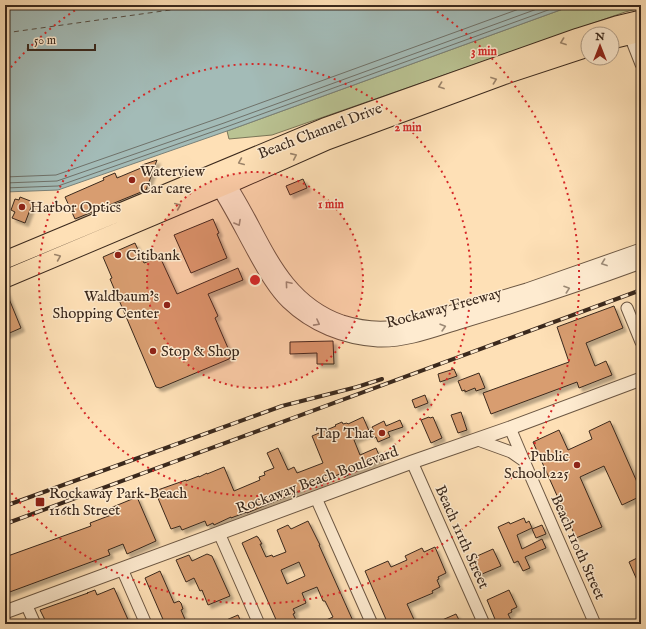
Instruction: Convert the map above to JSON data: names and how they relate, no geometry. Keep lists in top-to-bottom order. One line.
{"streets":{"main road":["Beach Channel Drive"],"street":["Rockaway Freeway","Rockaway Beach Boulevard","Beach 111th Street","Beach 110th Street"]},"crossings":[["Beach Channel Drive","Rockaway Freeway"],["Rockaway Beach Boulevard","Beach 111th Street"],["Rockaway Beach Boulevard","Beach 110th Street"]],"places":{"other":["Waterview Car care","Harbor Optics","Citibank","Waldbaum's Shopping Center","Stop & Shop","Tap That","Public School 225"],"transit":["Rockaway Park–Beach 116th Street"]},"scale_bar":"50 m","north":"top","rings":["3 min","2 min","1 min"]}
